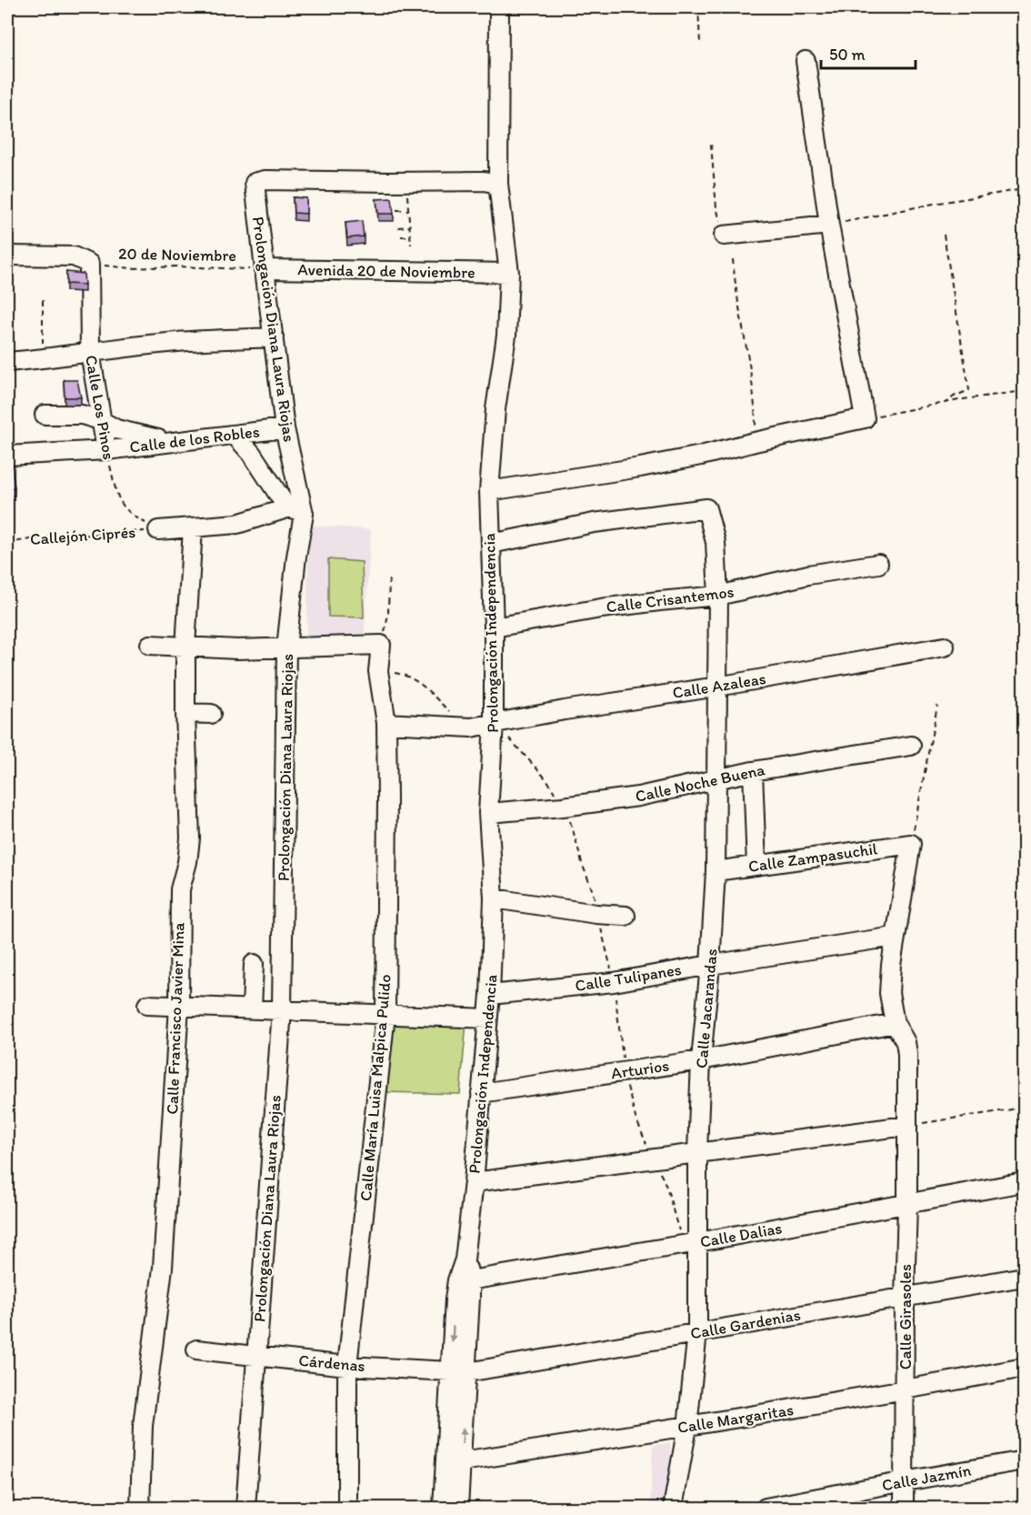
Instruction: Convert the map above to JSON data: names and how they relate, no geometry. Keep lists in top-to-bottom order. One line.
{"streets":{"street":["Avenida 20 de Noviembre","Prolongación Diana Laura Riojas","Calle Los Pinos","Calle de los Robles","Calle Crisantemos","Prolongación Independencia","Calle Azaleas","Calle Noche Buena","Calle Zampasuchil","Calle Tulipanes","Calle Jacarandas","Calle Francisco Javier Mina","Arturios","Calle María Luisa Malpica Pulido","Calle Dalias","Calle Girasoles","Calle Gardenias","Cárdenas","Calle Margaritas","Calle Jazmín"],"path":["20 de Noviembre","Callejón Ciprés"]},"crossings":[["20 de Noviembre","Avenida 20 de Noviembre"],["20 de Noviembre","Prolongación Diana Laura Riojas"],["20 de Noviembre","Calle Los Pinos"],["Avenida 20 de Noviembre","Prolongación Diana Laura Riojas"],["Avenida 20 de Noviembre","Prolongación Independencia"],["Prolongación Diana Laura Riojas","Calle de los Robles"],["Prolongación Diana Laura Riojas","Prolongación Independencia"],["Prolongación Diana Laura Riojas","Cárdenas"],["Calle Los Pinos","Calle de los Robles"],["Calle Los Pinos","Callejón Ciprés"],["Calle Crisantemos","Prolongación Independencia"],["Calle Crisantemos","Calle Jacarandas"],["Prolongación Independencia","Calle Azaleas"],["Prolongación Independencia","Calle Noche Buena"],["Prolongación Independencia","Calle Tulipanes"],["Prolongación Independencia","Calle Jacarandas"],["Prolongación Independencia","Arturios"],["Prolongación Independencia","Calle Dalias"],["Prolongación Independencia","Calle Gardenias"],["Prolongación Independencia","Cárdenas"],["Prolongación Independencia","Calle Margaritas"],["Calle Azaleas","Calle Jacarandas"],["Calle Azaleas","Calle María Luisa Malpica Pulido"],["Calle Noche Buena","Calle Jacarandas"],["Calle Zampasuchil","Calle Jacarandas"],["Calle Zampasuchil","Calle Girasoles"],["Calle Tulipanes","Calle Jacarandas"],["Calle Tulipanes","Calle Girasoles"],["Calle Jacarandas","Arturios"],["Calle Jacarandas","Calle Dalias"],["Calle Jacarandas","Calle Gardenias"],["Calle Jacarandas","Calle Margaritas"],["Arturios","Calle Girasoles"],["Calle María Luisa Malpica Pulido","Cárdenas"],["Calle Dalias","Calle Girasoles"],["Calle Girasoles","Calle Gardenias"],["Calle Girasoles","Calle Margaritas"],["Calle Girasoles","Calle Jazmín"],["Calle Gardenias","Cárdenas"]],"scale_bar":"50 m"}
